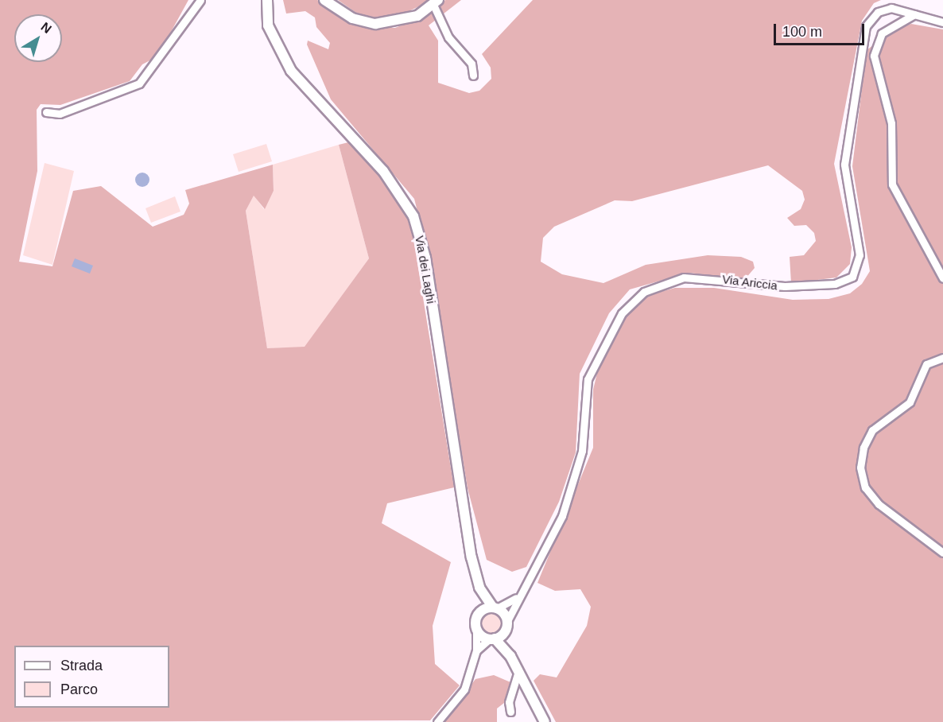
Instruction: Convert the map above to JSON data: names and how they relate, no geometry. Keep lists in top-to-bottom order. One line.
{"streets":{"main road":["Via dei Laghi"],"street":["Via Ariccia"]},"crossings":[["Via dei Laghi","Via Ariccia"]],"legend":["Strada","Parco"],"scale_bar":"100 m","north":"top right"}
